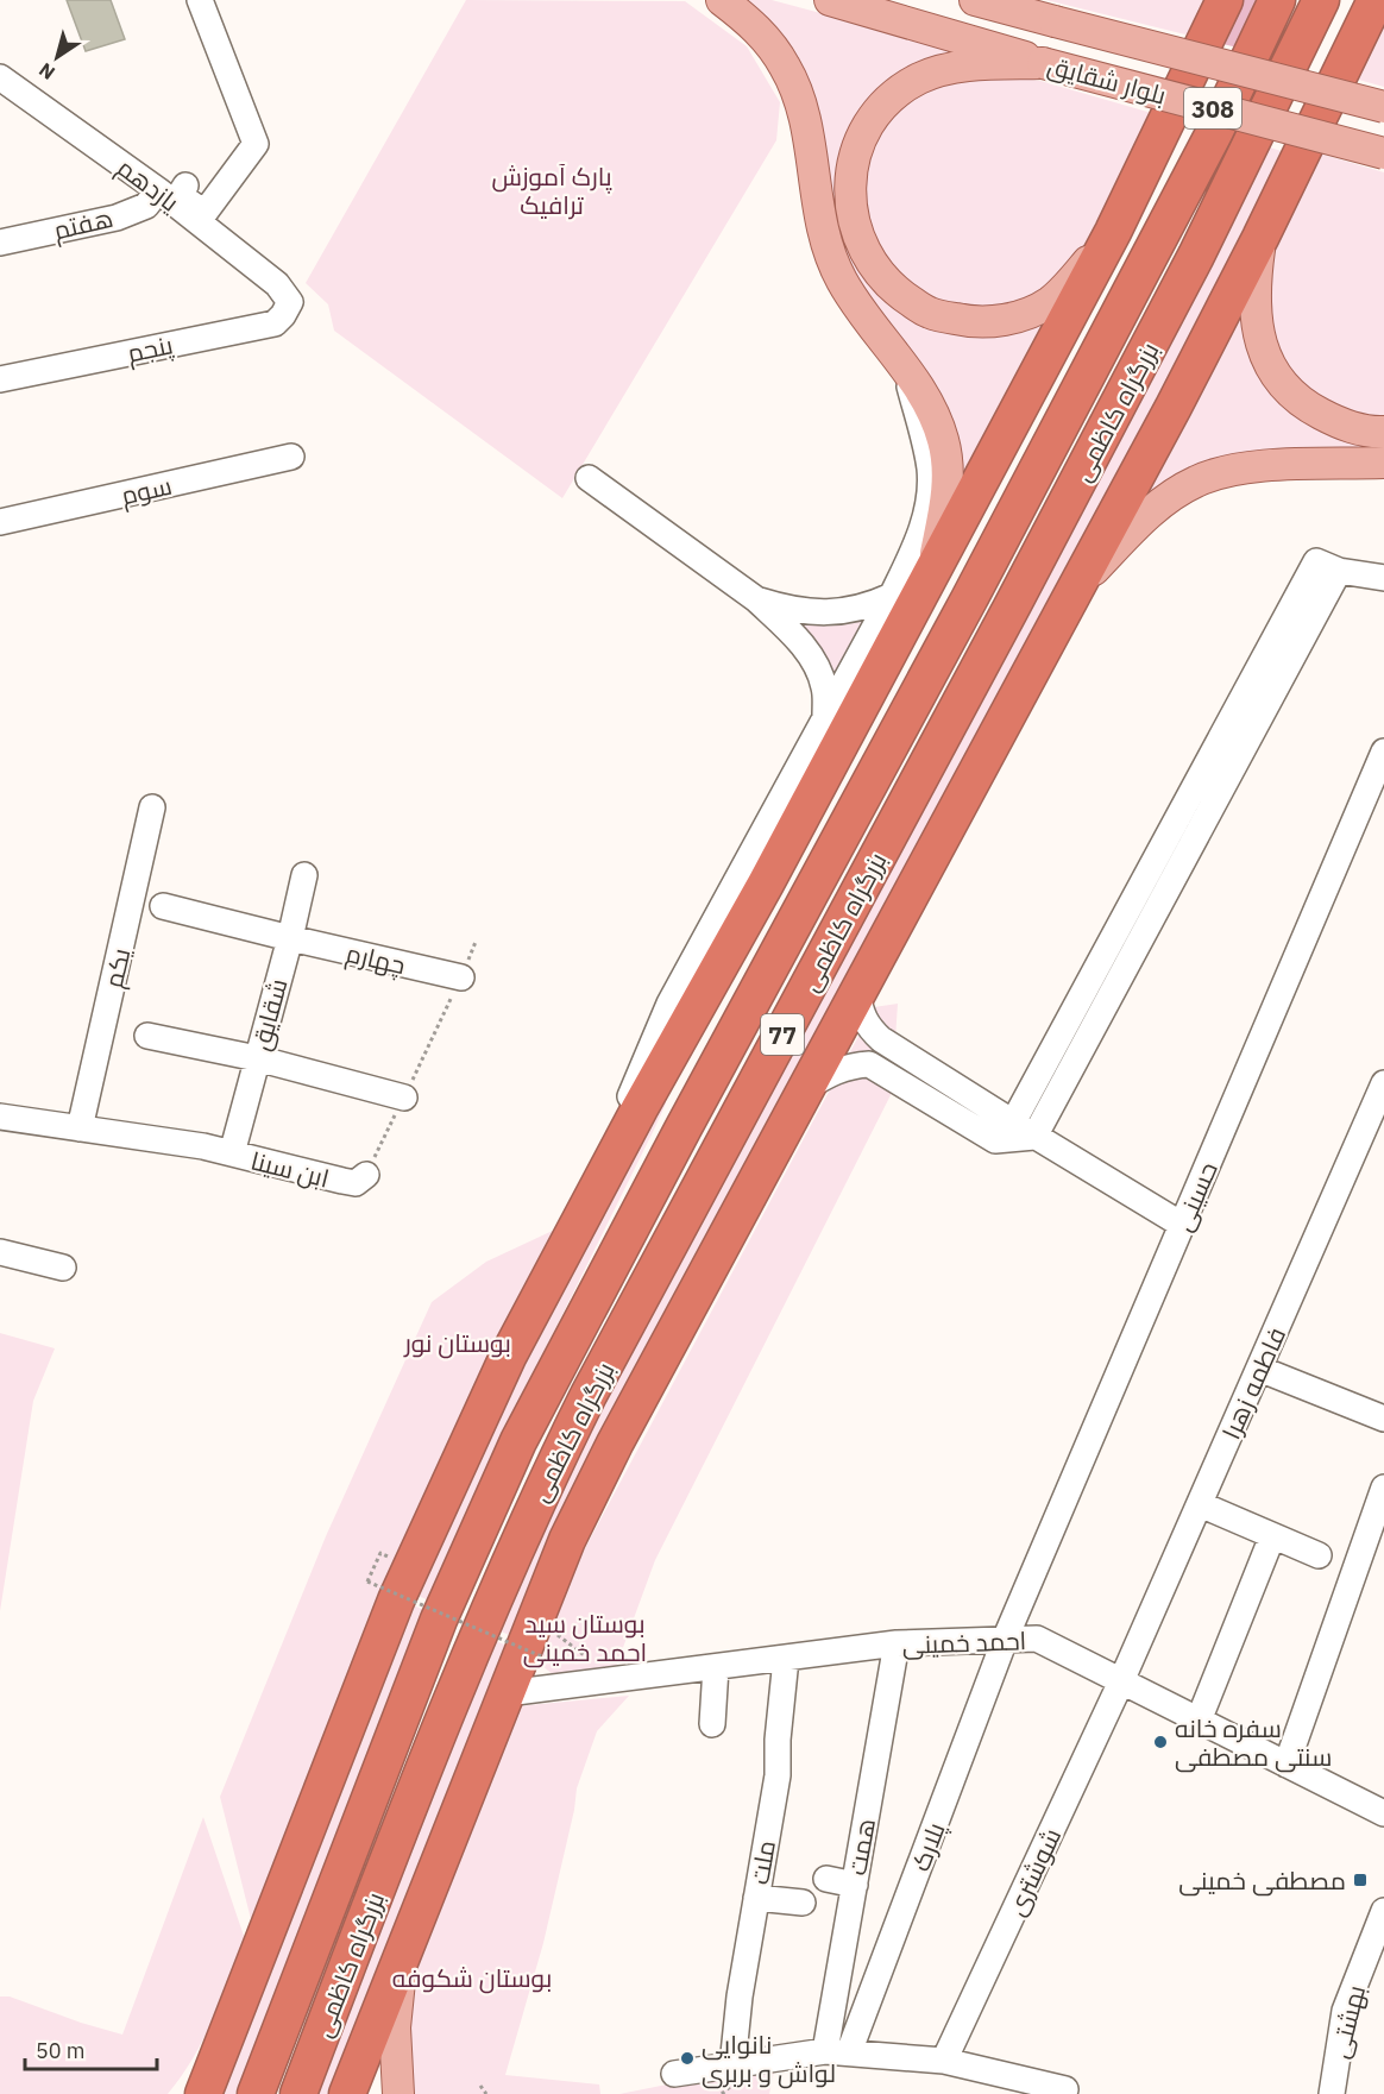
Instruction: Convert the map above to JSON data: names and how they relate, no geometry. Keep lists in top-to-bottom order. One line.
{"streets":{"highway":["بزرگراه کاظمی","77"],"main road":["بلوار شقایق","308"],"street":["یازدهم","هفتم","پنجم","سوم","چهارم","یکم","شقایق","ابن سینا","حسینی","فاطمه زهرا","احمد خمینی","همت","پلارک","ملت","شوشتری","بهشتی"]},"crossings":[["یازدهم","هفتم"],["یازدهم","پنجم"],["بزرگراه کاظمی","احمد خمینی"],["چهارم","شقایق"],["چهارم","ابن سینا"],["یکم","ابن سینا"],["شقایق","ابن سینا"],["حسینی","احمد خمینی"],["حسینی","پلارک"],["فاطمه زهرا","احمد خمینی"],["فاطمه زهرا","شوشتری"],["احمد خمینی","همت"],["احمد خمینی","پلارک"],["احمد خمینی","ملت"],["احمد خمینی","شوشتری"],["همت","پلارک"]],"parks":["پارک آموزش ترافیک","بوستان نور","بوستان سید احمد خمینی","بوستان شکوفه"],"places":{"other":["سفره خانه سنتی مصطفی","نانوایی لواش و بربری"],"transit":["مصطفی خمینی"]},"scale_bar":"50 m","north":"bottom left"}
